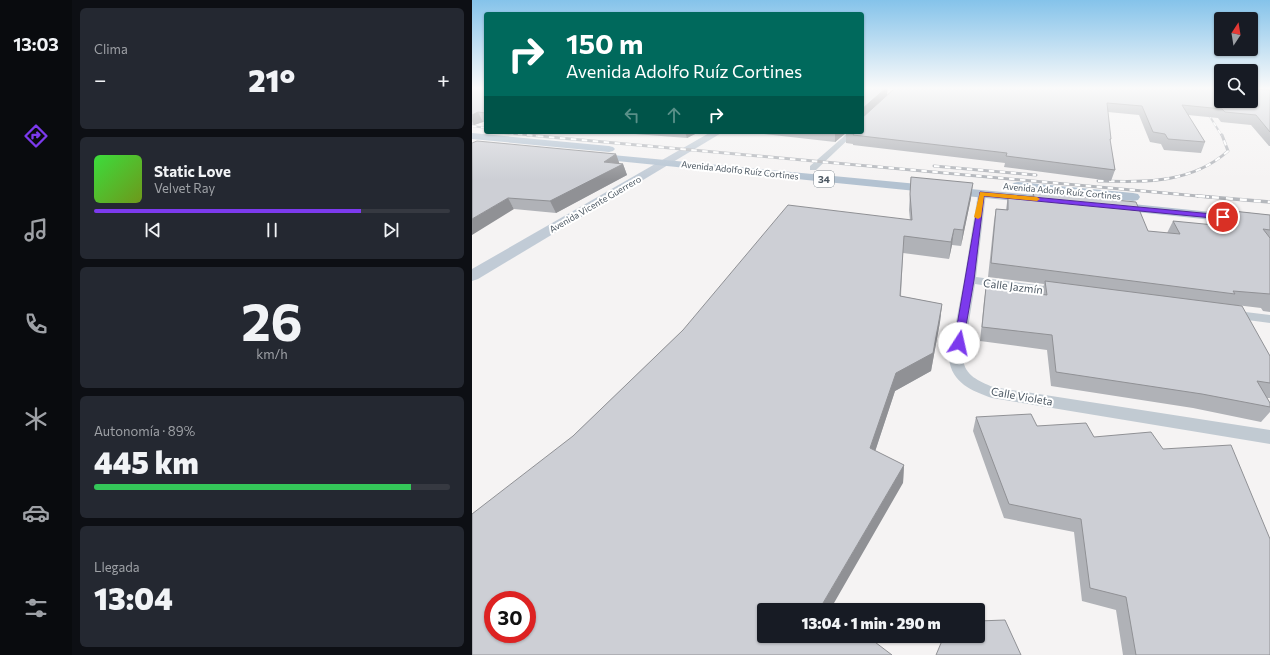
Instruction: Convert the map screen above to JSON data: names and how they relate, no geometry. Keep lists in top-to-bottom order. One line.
{"streets":{"main road":["Avenida Adolfo Ruíz Cortines","34","Avenida Vicente Guerrero"],"street":["Calle Jazmín","Calle Violeta"]},"crossings":[["Avenida Adolfo Ruíz Cortines","Avenida Vicente Guerrero"],["Avenida Adolfo Ruíz Cortines","Calle Violeta"],["Calle Jazmín","Calle Violeta"]],"north":"top","page":{"tabs":"13:03","tile":["Clima",["26","km/h"],["Autonomía · 89%","445 km"],["Llegada","13:04"]],"turn":["150 m","Avenida Adolfo Ruíz Cortines"],"heat":["−","21°","+"],"song":["Static Love","Velvet Ray"],"limit":"30","trip":"13:04 · 1 min · 290 m"}}
